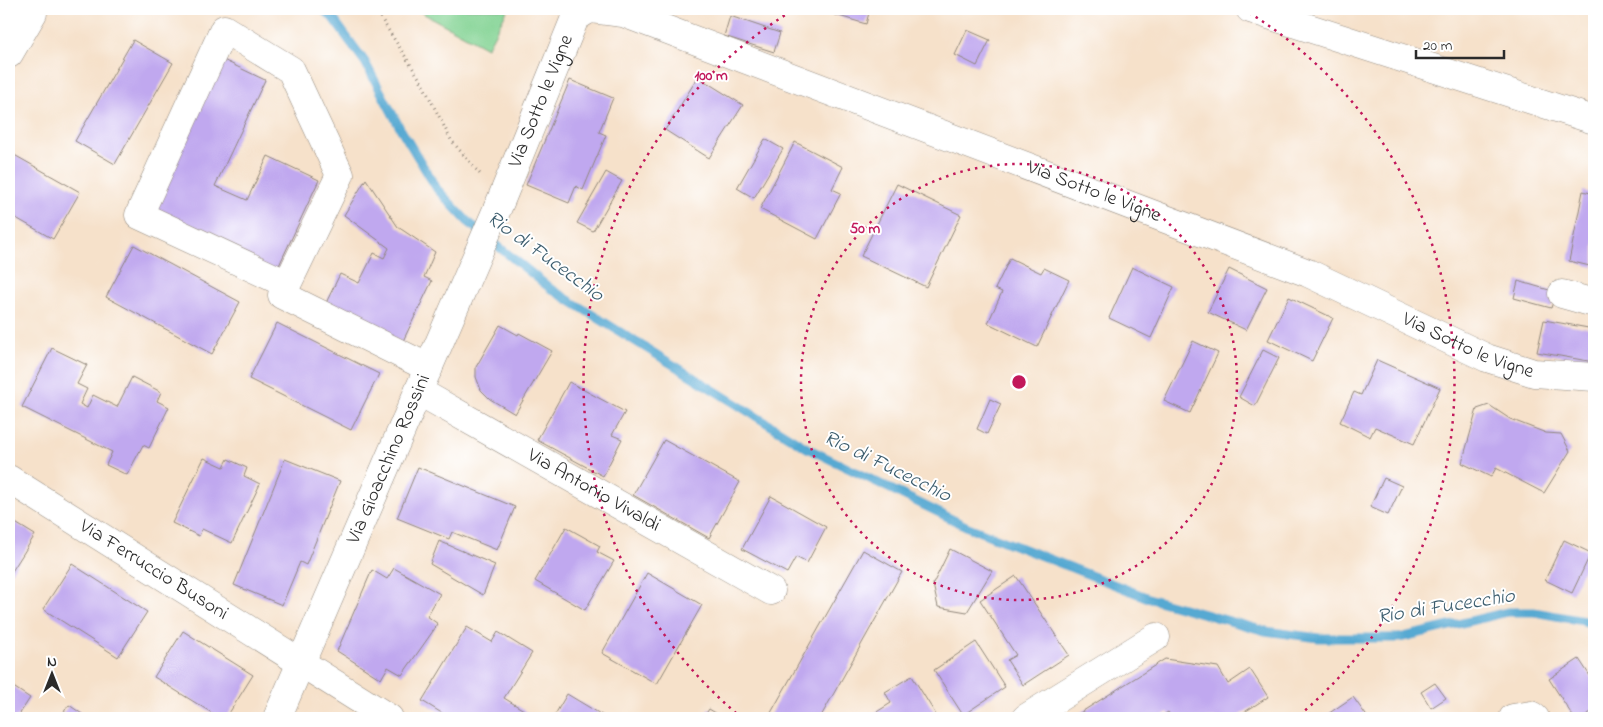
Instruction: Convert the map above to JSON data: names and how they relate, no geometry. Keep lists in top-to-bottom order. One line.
{"streets":{"street":["Via Sotto le Vigne","Via Gioacchino Rossini","Via Antonio Vivaldi","Via Ferruccio Busoni"]},"crossings":[["Via Sotto le Vigne","Via Gioacchino Rossini"],["Via Gioacchino Rossini","Via Antonio Vivaldi"],["Via Gioacchino Rossini","Via Ferruccio Busoni"]],"water":["Rio di Fucecchio"],"scale_bar":"20 m","north":"top","rings":["100 m","50 m"]}
